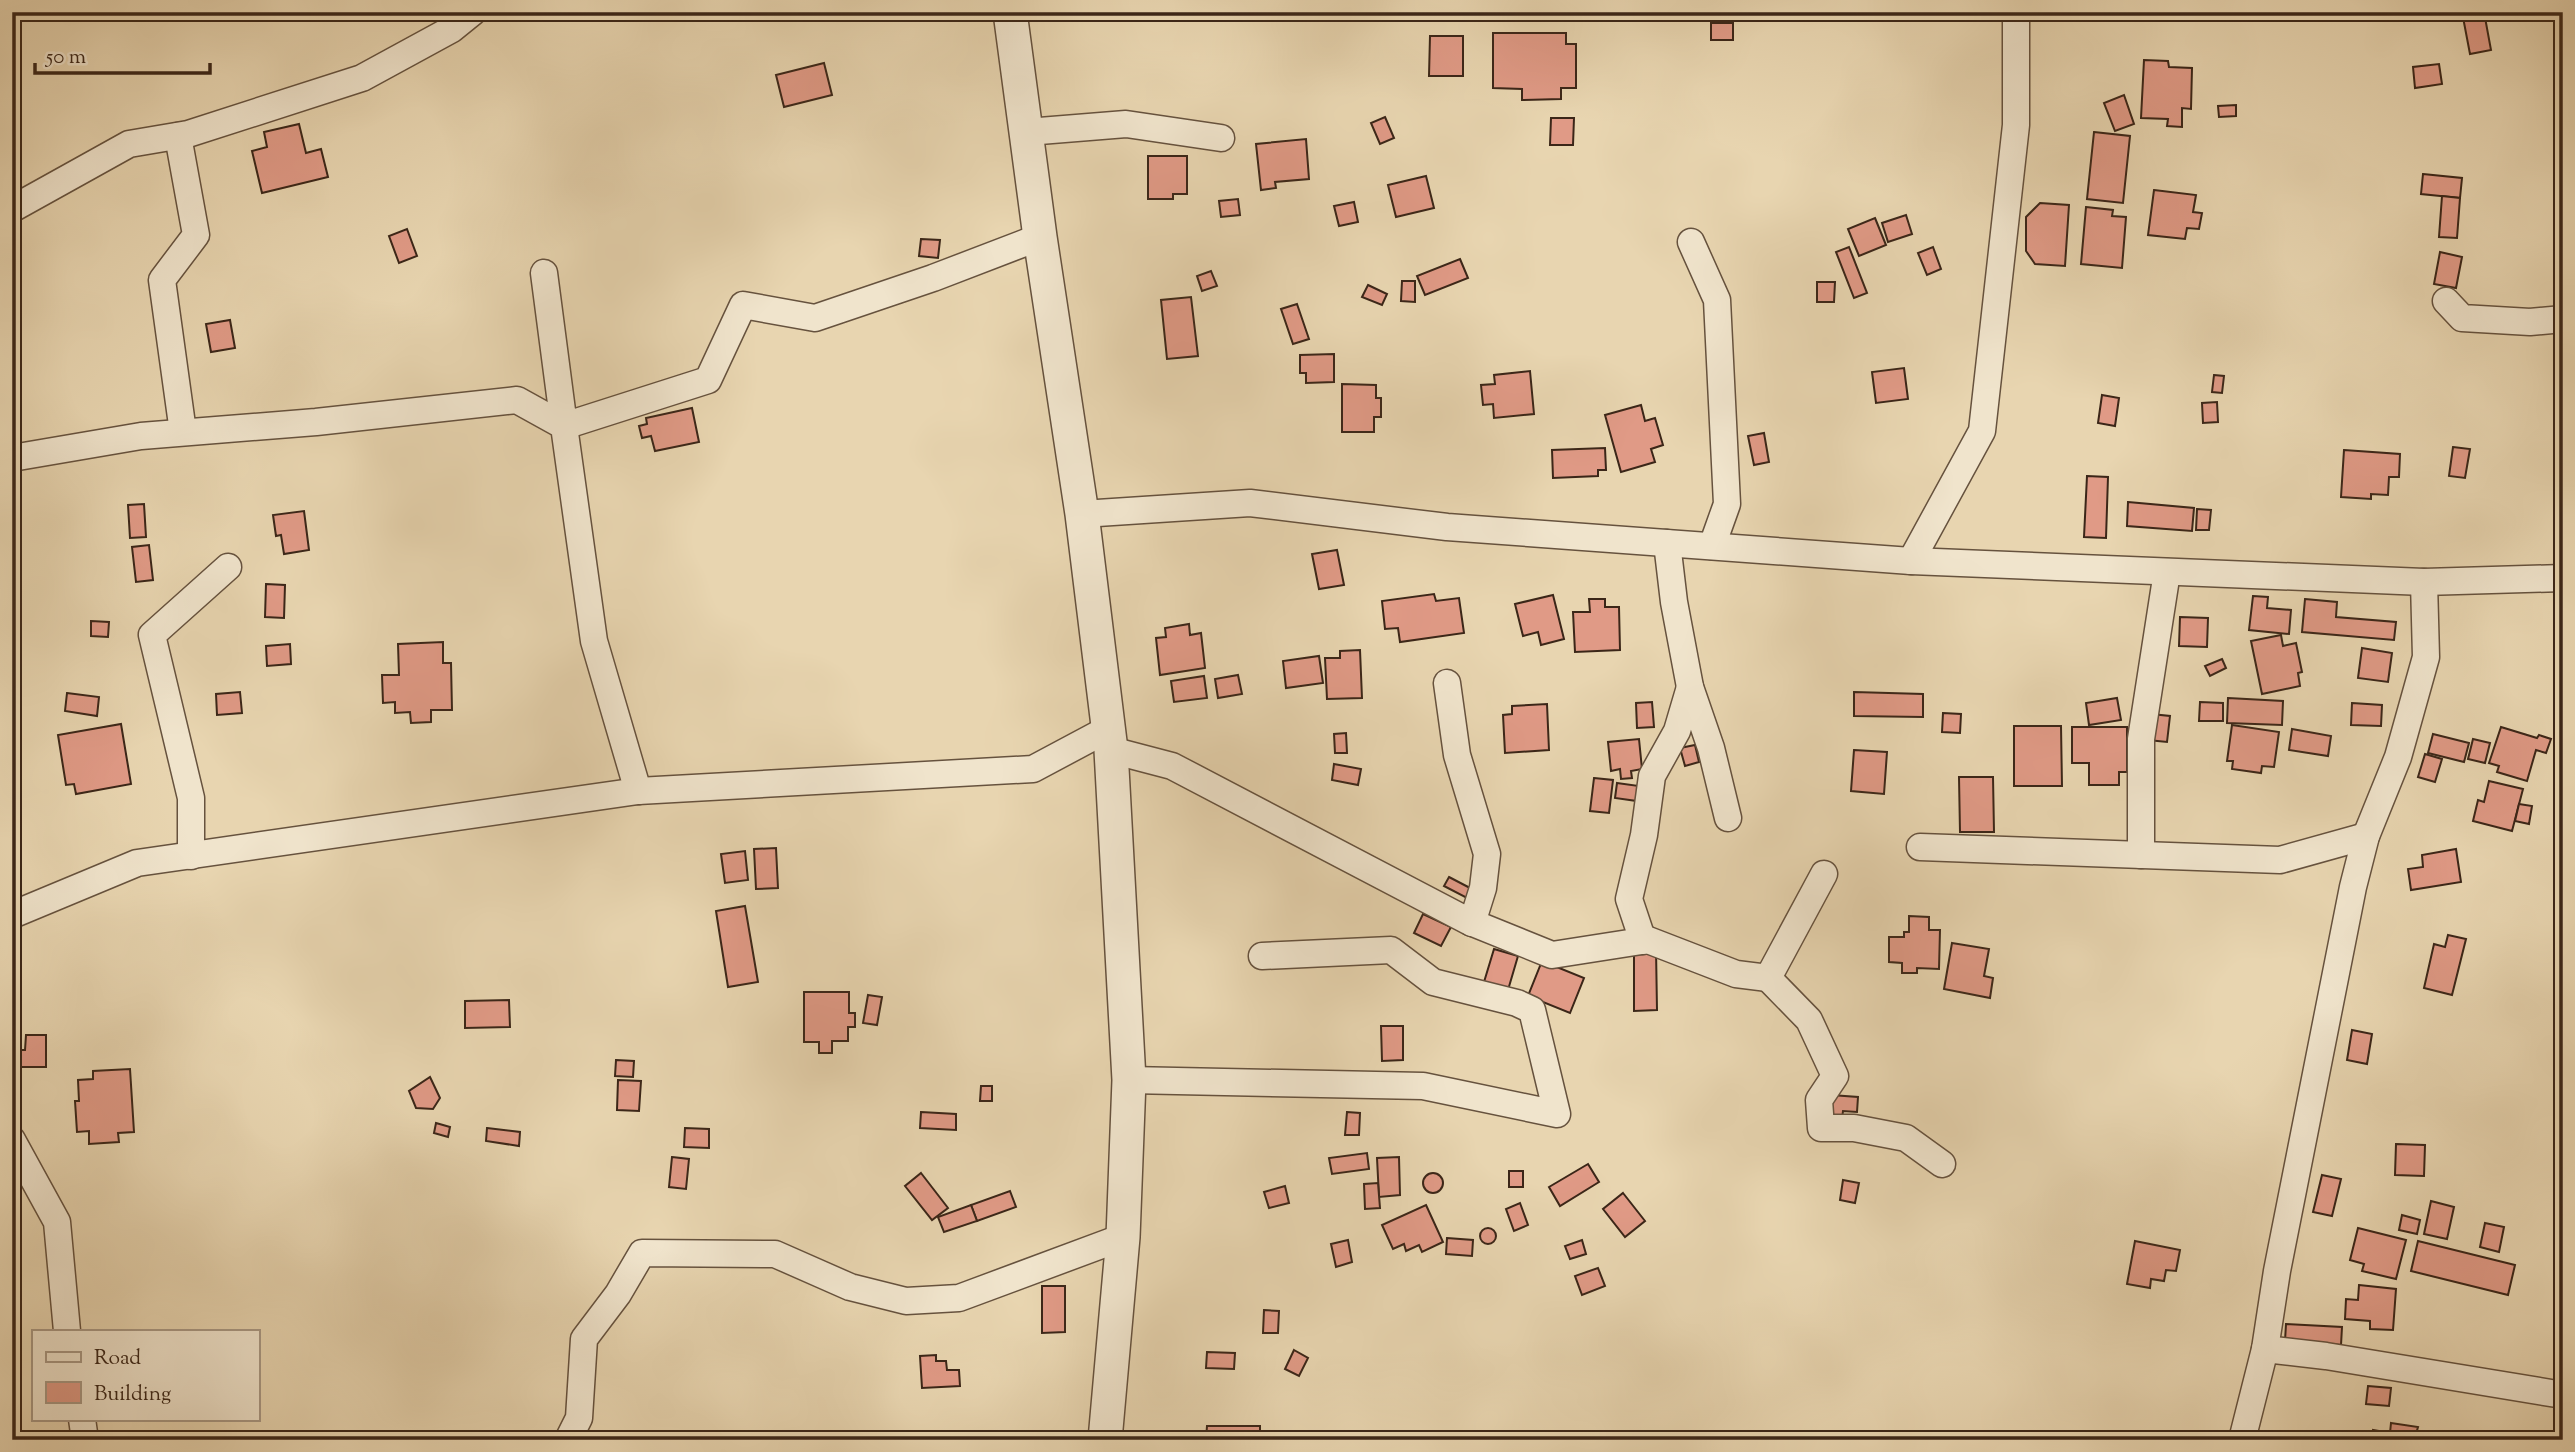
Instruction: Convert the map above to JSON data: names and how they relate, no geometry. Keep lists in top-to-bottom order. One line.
{"legend":["Road","Building"],"scale_bar":"50 m"}
